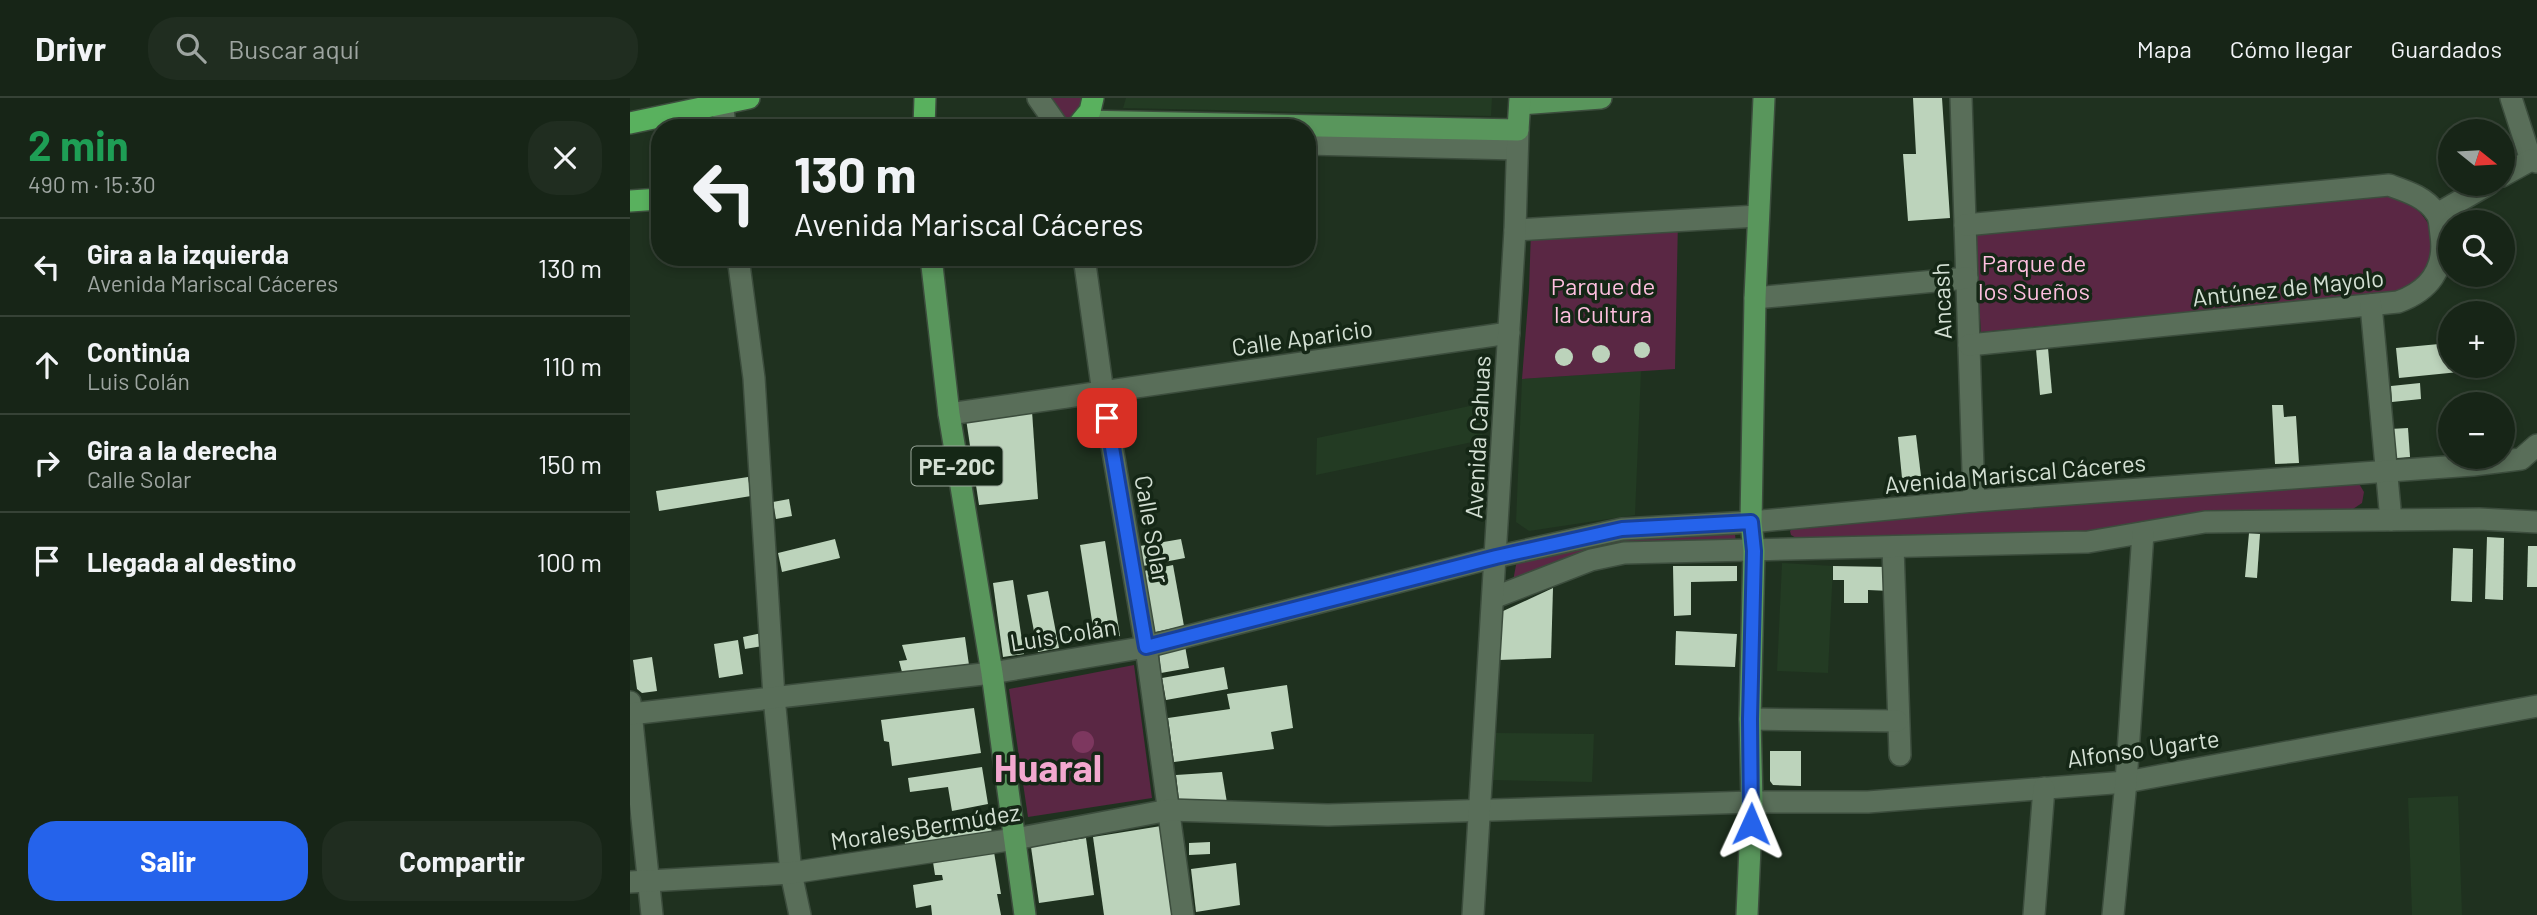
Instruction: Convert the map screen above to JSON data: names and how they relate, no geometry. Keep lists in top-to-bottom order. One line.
{"streets":{"main road":["PE-20C"],"street":["Antúnez de Mayolo","Ancash","Calle Aparicio","Avenida Cahuas","Avenida Mariscal Cáceres","Calle Solar","Luis Colán","Alfonso Ugarte","Morales Bermúdez"]},"crossings":[["Antúnez de Mayolo","Ancash"],["Ancash","Avenida Mariscal Cáceres"],["Calle Aparicio","Avenida Cahuas"],["Calle Aparicio","PE-20C"],["Calle Aparicio","Calle Solar"],["Avenida Cahuas","Avenida Mariscal Cáceres"],["Avenida Cahuas","Luis Colán"],["Avenida Cahuas","Alfonso Ugarte"],["Avenida Cahuas","Morales Bermúdez"],["PE-20C","Luis Colán"],["PE-20C","Morales Bermúdez"],["Avenida Mariscal Cáceres","Luis Colán"],["Calle Solar","Luis Colán"],["Calle Solar","Morales Bermúdez"],["Alfonso Ugarte","Morales Bermúdez"]],"districts":["Huaral"],"parks":["Parque de los Sueños","Parque de la Cultura"],"north":"right","page":{"header":"Drivr","search":"Buscar aquí","nav":["Mapa","Cómo llegar","Guardados"],"heading":["2 min","490 m · 15:30"],"map_buttons":["+","−"],"turn":["130 m","Avenida Mariscal Cáceres"],"list":[{"name":"Gira a la izquierda","note":"Avenida Mariscal Cáceres","value":"130 m"},{"name":"Continúa","note":"Luis Colán","value":"110 m"},{"name":"Gira a la derecha","note":"Calle Solar","value":"150 m"},{"name":"Llegada al destino","value":"100 m"}],"buttons":["Salir","Compartir"]}}
